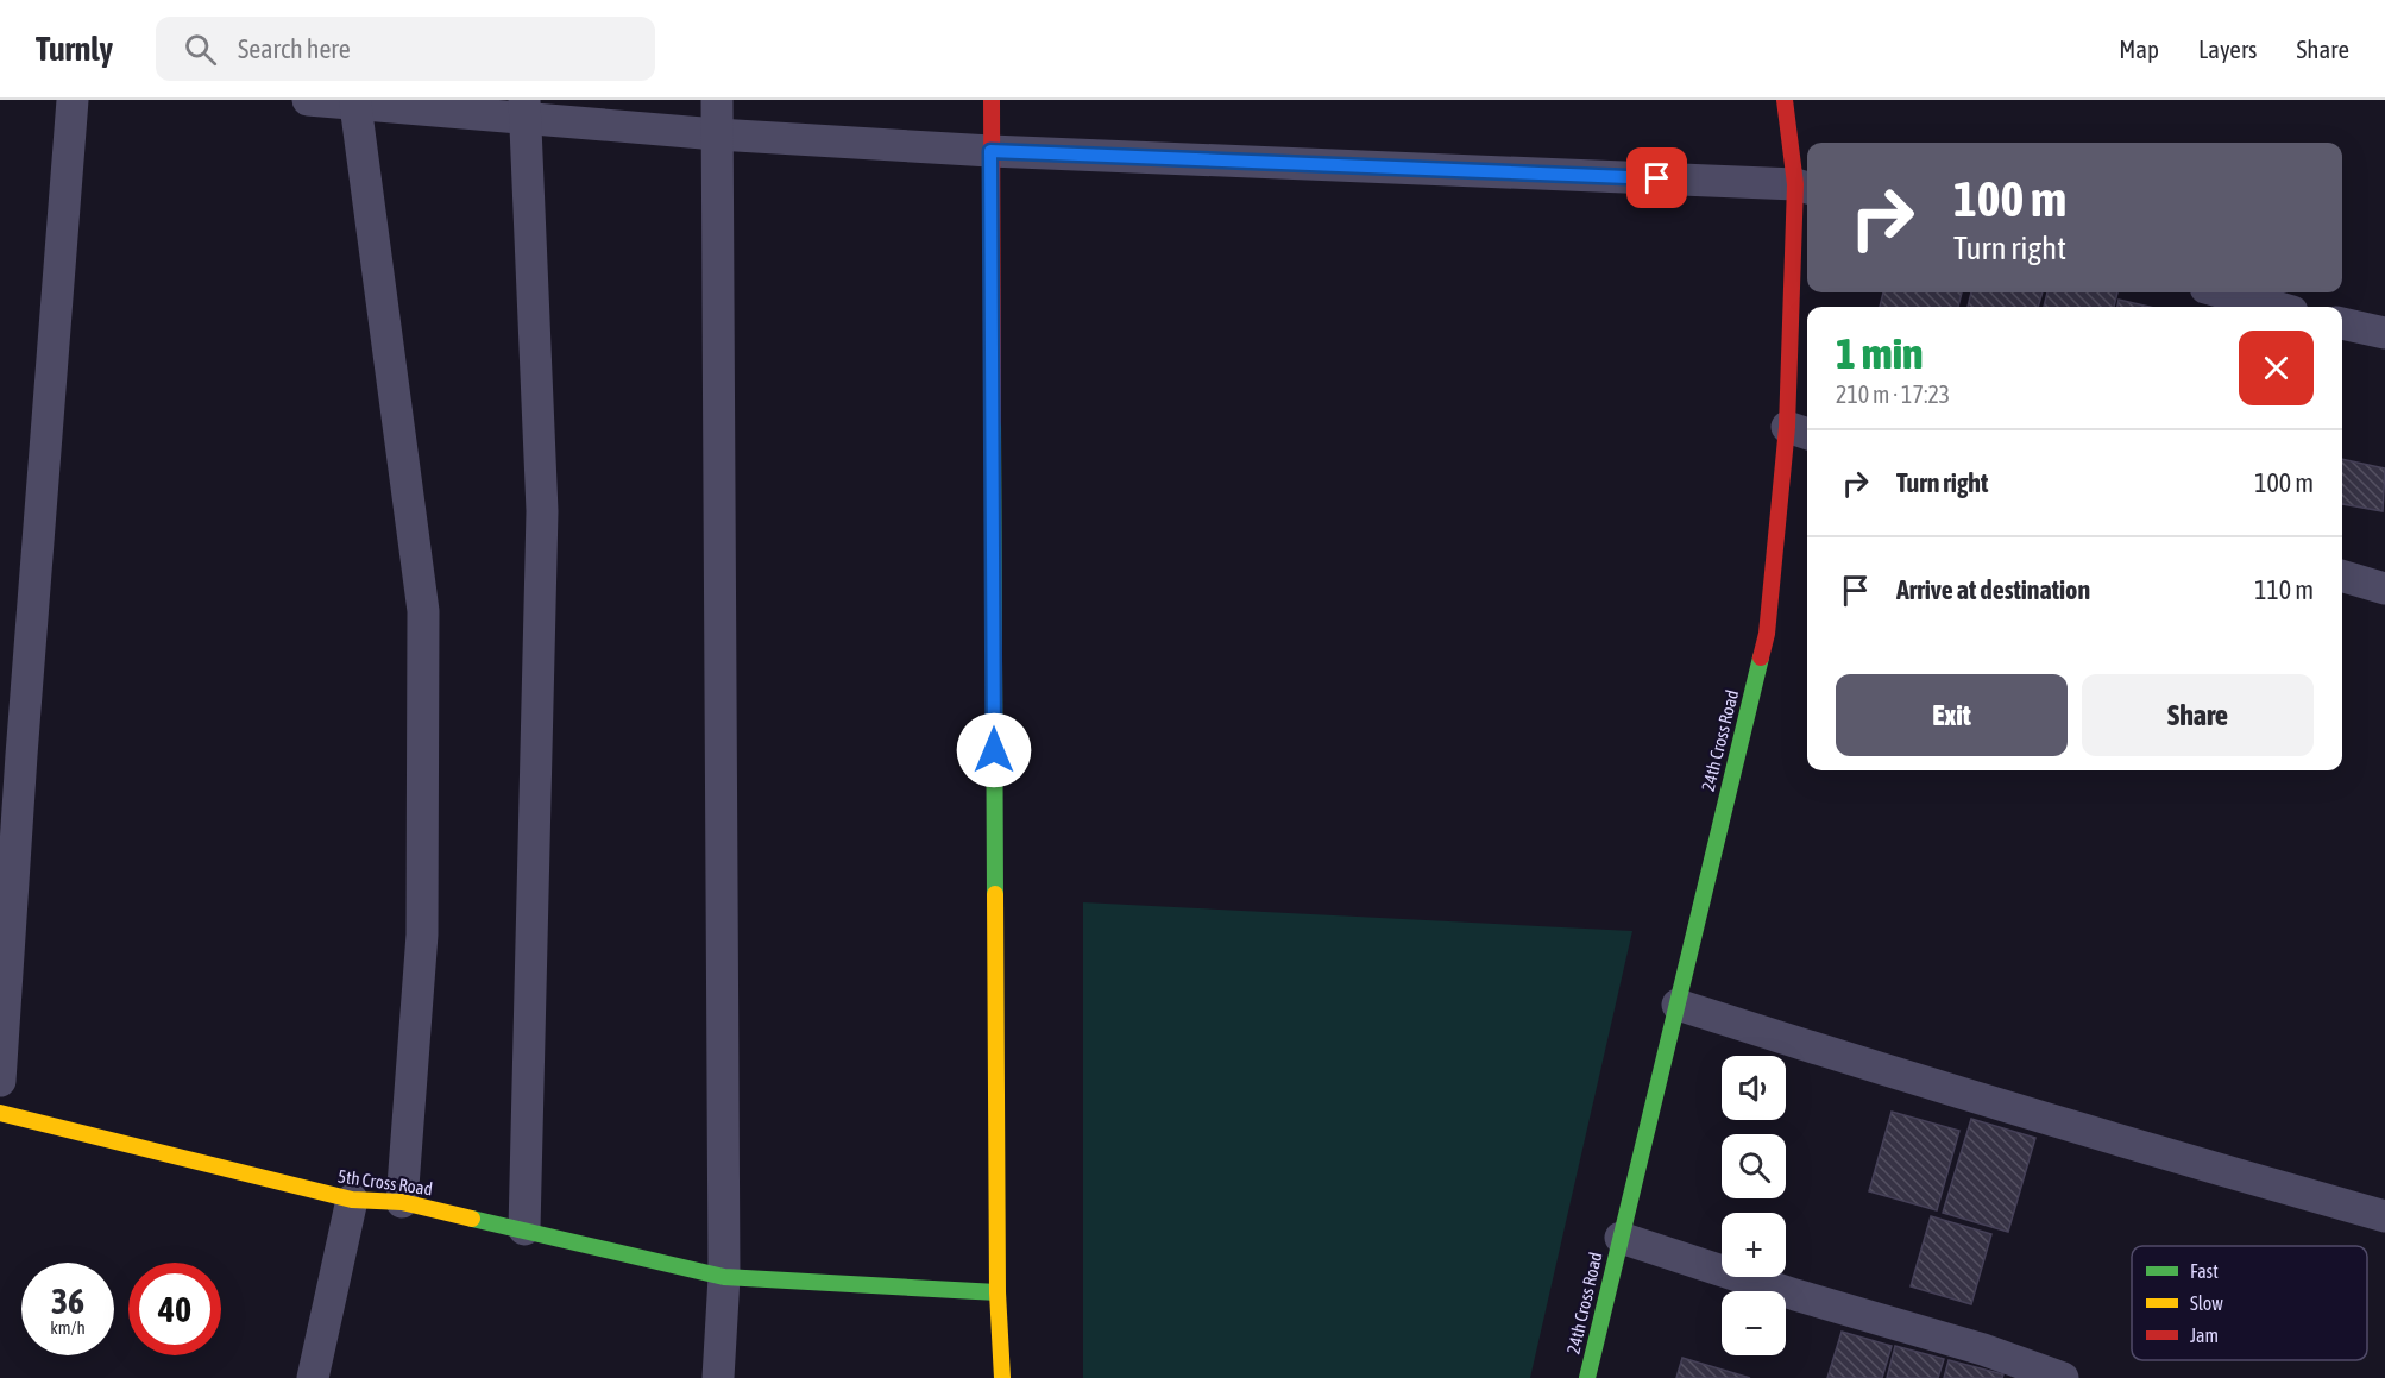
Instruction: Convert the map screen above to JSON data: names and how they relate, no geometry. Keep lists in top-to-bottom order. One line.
{"streets":{"street":["24th Cross Road","5th Cross Road"]},"legend":["Fast","Slow","Jam"],"page":{"header":"Turnly","search":"Search here","nav":["Map","Layers","Share"],"turn":["100 m","Turn right"],"heading":["1 min","210 m · 17:23"],"list":[{"name":"Turn right","value":"100 m"},{"name":"Arrive at destination","value":"110 m"}],"buttons":["Exit","Share"],"map_buttons":["+","−"],"speed":"36 km/h","limit":"40"}}
